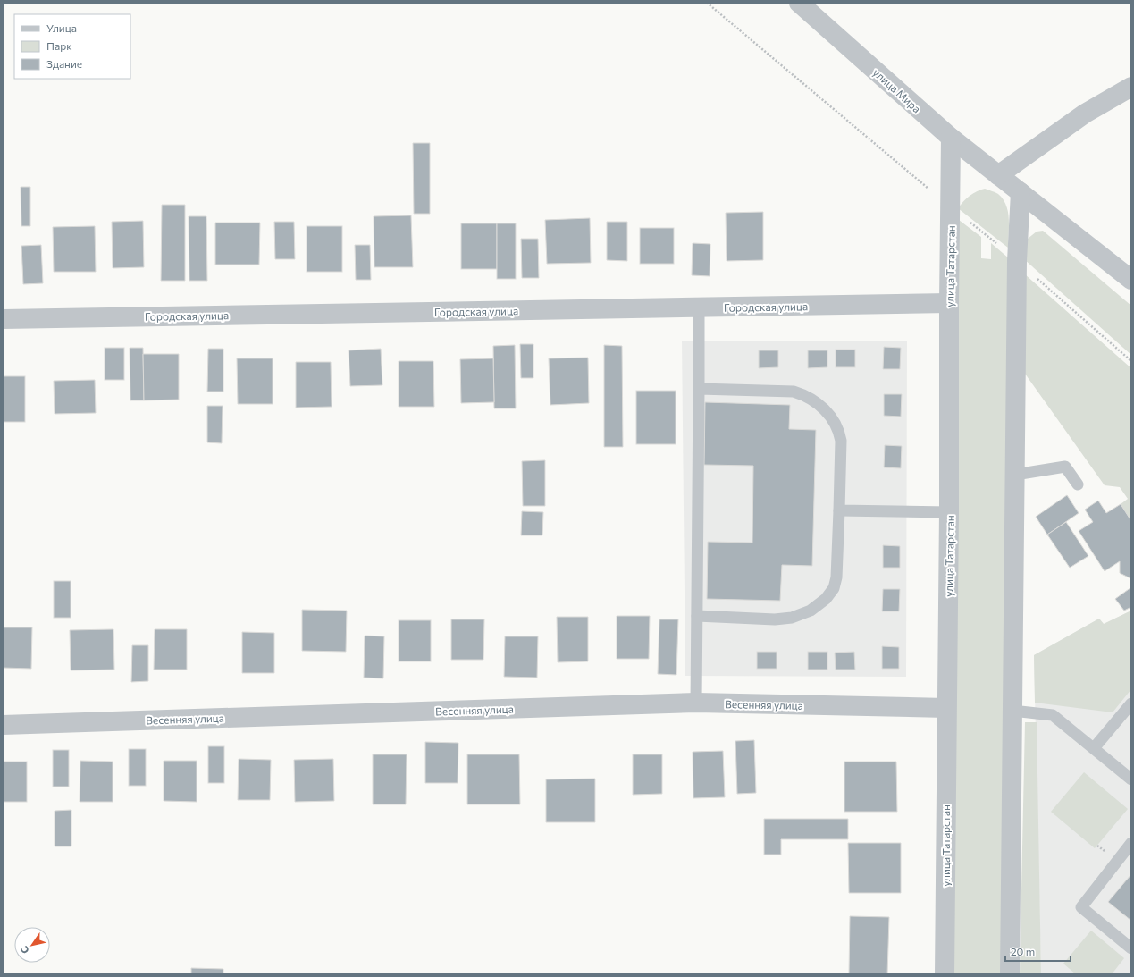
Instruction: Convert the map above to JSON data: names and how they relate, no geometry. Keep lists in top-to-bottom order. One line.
{"streets":{"street":["улица Мира","улица Татарстан","Городская улица","Весенняя улица"]},"crossings":[["улица Мира","улица Татарстан"],["улица Татарстан","Городская улица"],["улица Татарстан","Весенняя улица"]],"legend":["Улица","Парк","Здание"],"scale_bar":"20 m","north":"bottom left"}
